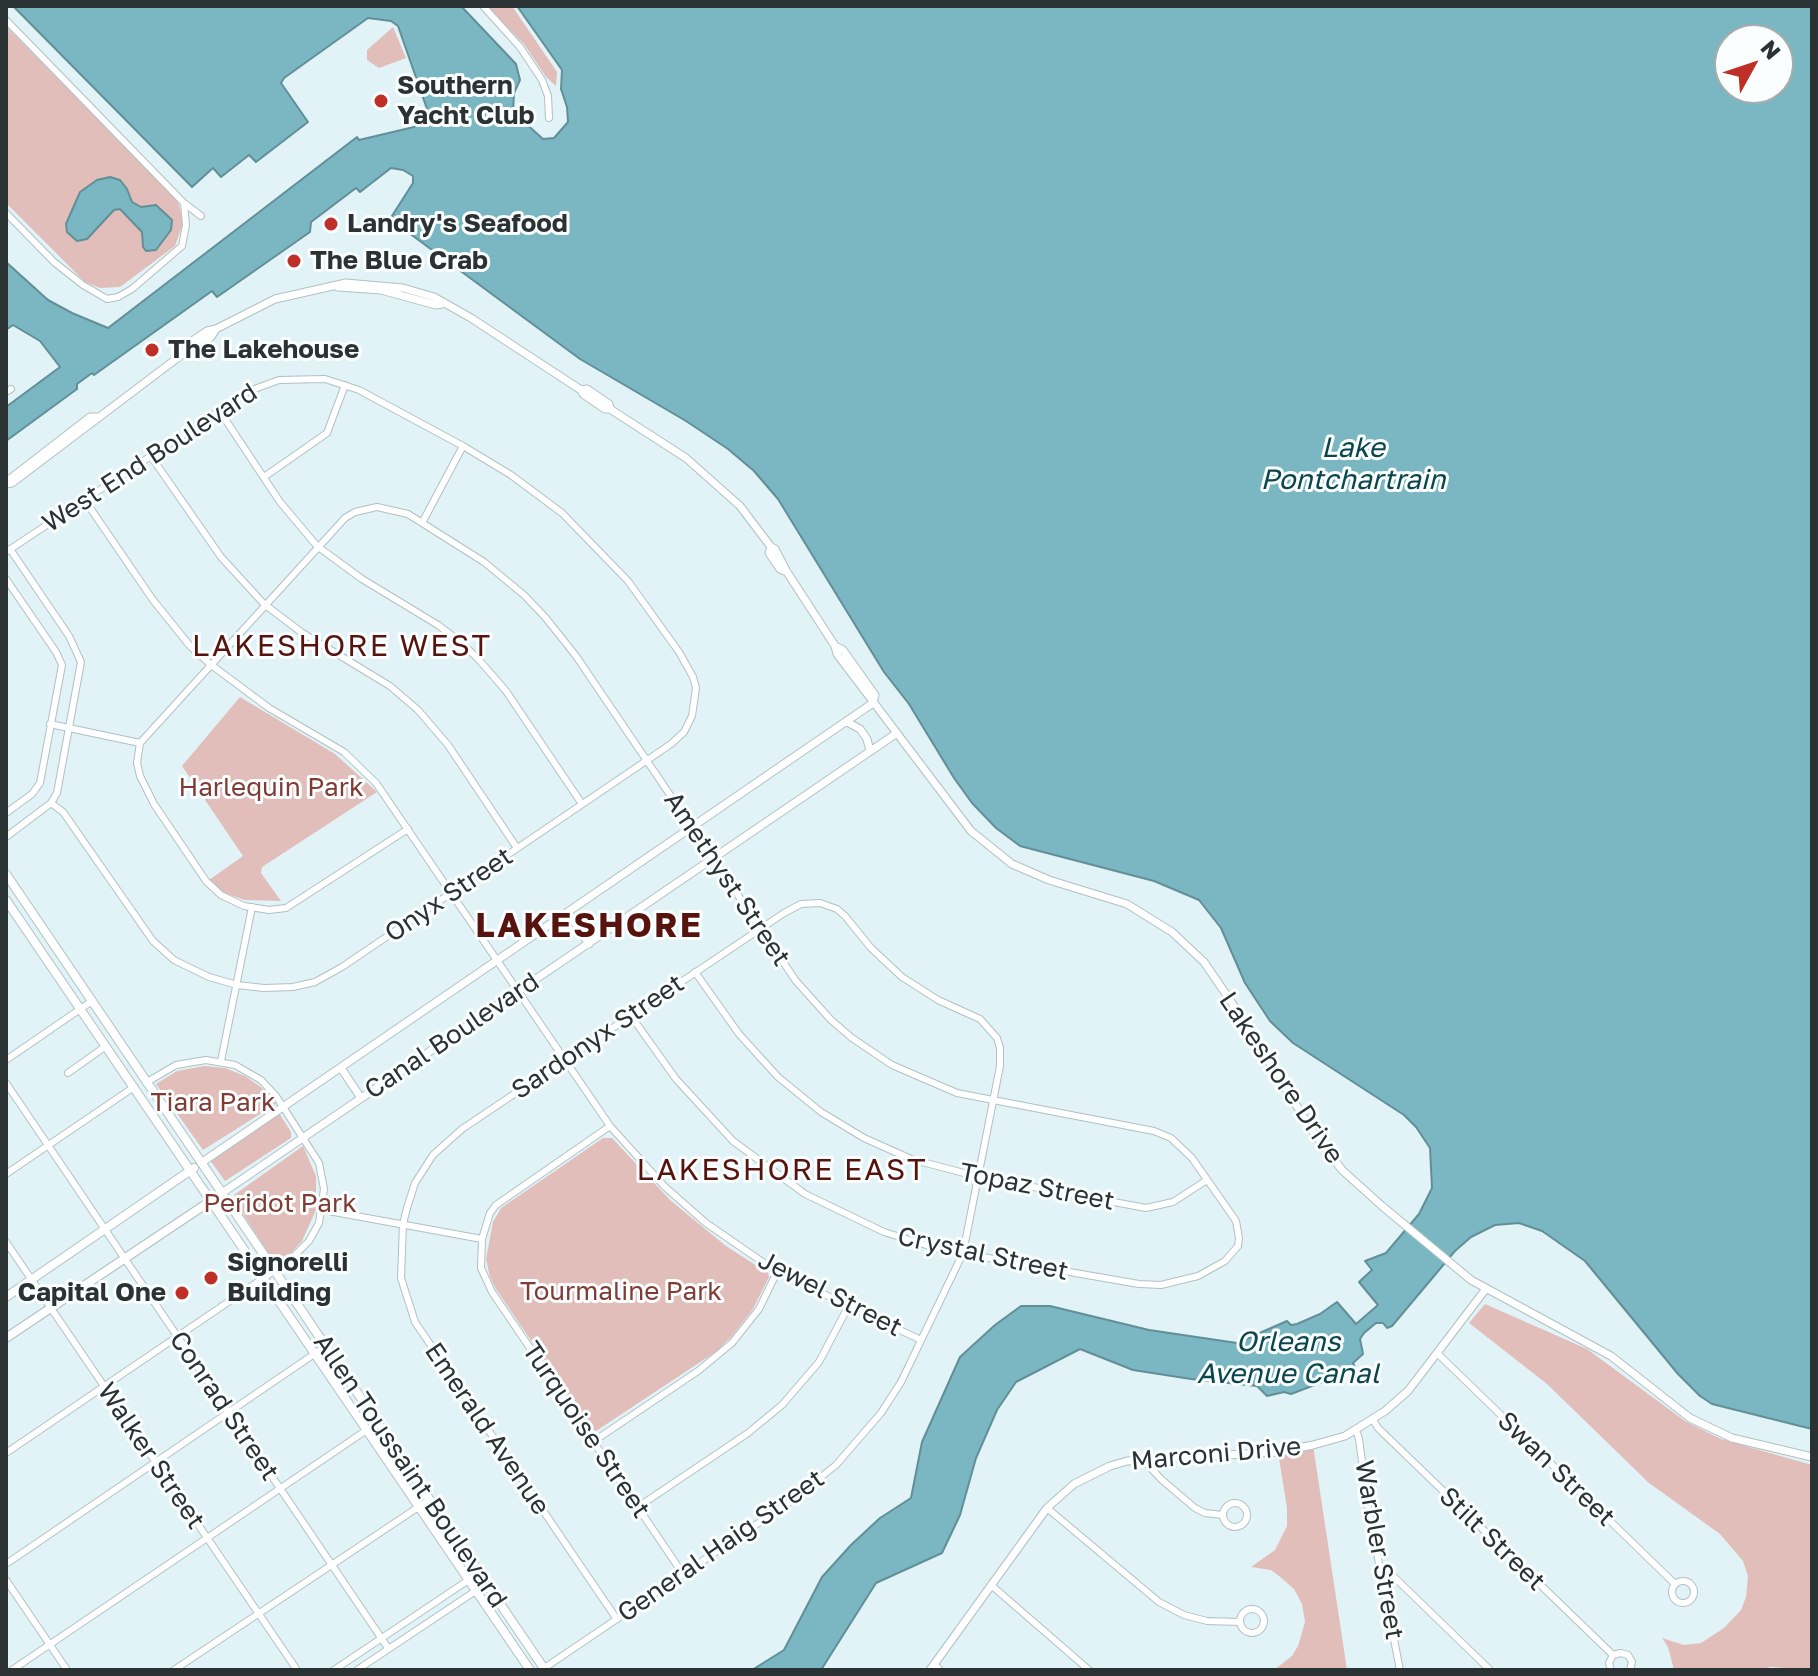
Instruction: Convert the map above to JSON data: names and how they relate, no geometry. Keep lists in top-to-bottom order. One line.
{"streets":{"main road":["Canal Boulevard","Allen Toussaint Boulevard"],"street":["West End Boulevard","Amethyst Street","Onyx Street","Sardonyx Street","Lakeshore Drive","Topaz Street","Crystal Street","Jewel Street","Conrad Street","Emerald Avenue","Turquoise Street","Marconi Drive","Walker Street","Swan Street","Stilt Street","General Haig Street","Warbler Street"]},"crossings":[["West End Boulevard","Onyx Street"],["West End Boulevard","Jewel Street"],["Amethyst Street","Onyx Street"],["Amethyst Street","Canal Boulevard"],["Amethyst Street","Sardonyx Street"],["Amethyst Street","Topaz Street"],["Amethyst Street","Crystal Street"],["Amethyst Street","Jewel Street"],["Amethyst Street","General Haig Street"],["Onyx Street","Jewel Street"],["Canal Boulevard","Lakeshore Drive"],["Canal Boulevard","Jewel Street"],["Canal Boulevard","Conrad Street"],["Canal Boulevard","Walker Street"],["Canal Boulevard","Allen Toussaint Boulevard"],["Sardonyx Street","Topaz Street"],["Sardonyx Street","Crystal Street"],["Sardonyx Street","Jewel Street"],["Sardonyx Street","Emerald Avenue"],["Sardonyx Street","General Haig Street"],["Lakeshore Drive","Marconi Drive"],["Topaz Street","Crystal Street"],["Topaz Street","General Haig Street"],["Crystal Street","General Haig Street"],["Jewel Street","General Haig Street"],["Emerald Avenue","General Haig Street"],["Turquoise Street","General Haig Street"],["Marconi Drive","Swan Street"],["Marconi Drive","Stilt Street"],["Marconi Drive","Warbler Street"],["Allen Toussaint Boulevard","General Haig Street"]],"districts":["LAKESHORE WEST","LAKESHORE","LAKESHORE EAST"],"water":["Lake Pontchartrain","Orleans Avenue Canal"],"parks":["Harlequin Park","Tiara Park","Peridot Park","Tourmaline Park"],"places":["Southern Yacht Club","Landry's Seafood","The Blue Crab","The Lakehouse","Signorelli Building","Capital One"],"north":"top right"}
